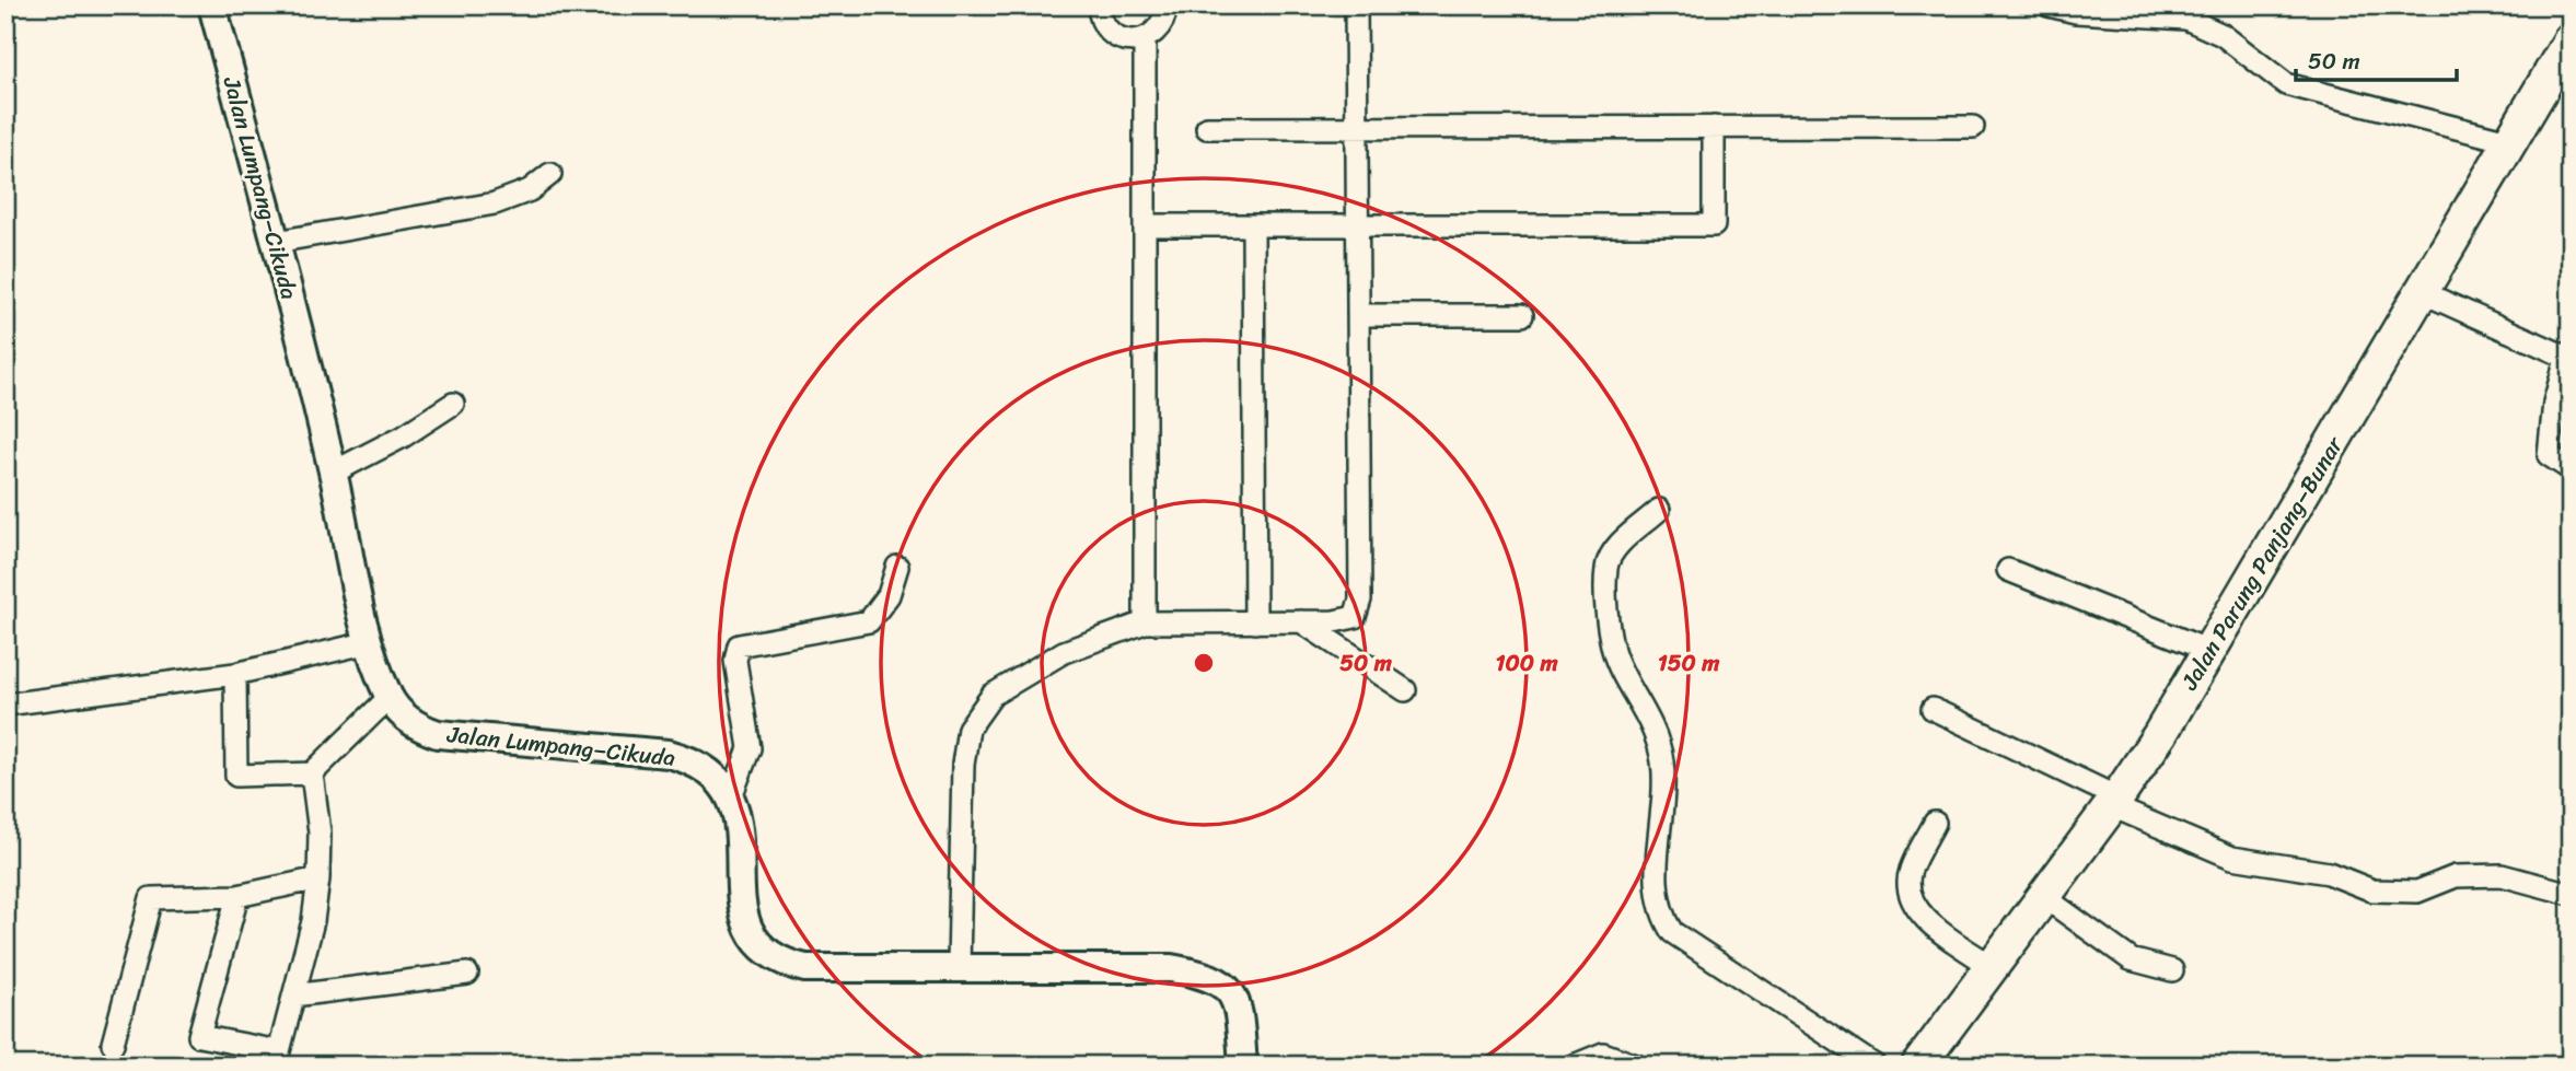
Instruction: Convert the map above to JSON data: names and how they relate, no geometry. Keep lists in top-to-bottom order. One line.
{"streets":{"main road":["Jalan Parung Panjang–Bunar"],"street":["Jalan Lumpang–Cikuda"]},"scale_bar":"50 m","rings":["50 m","100 m","150 m"]}
